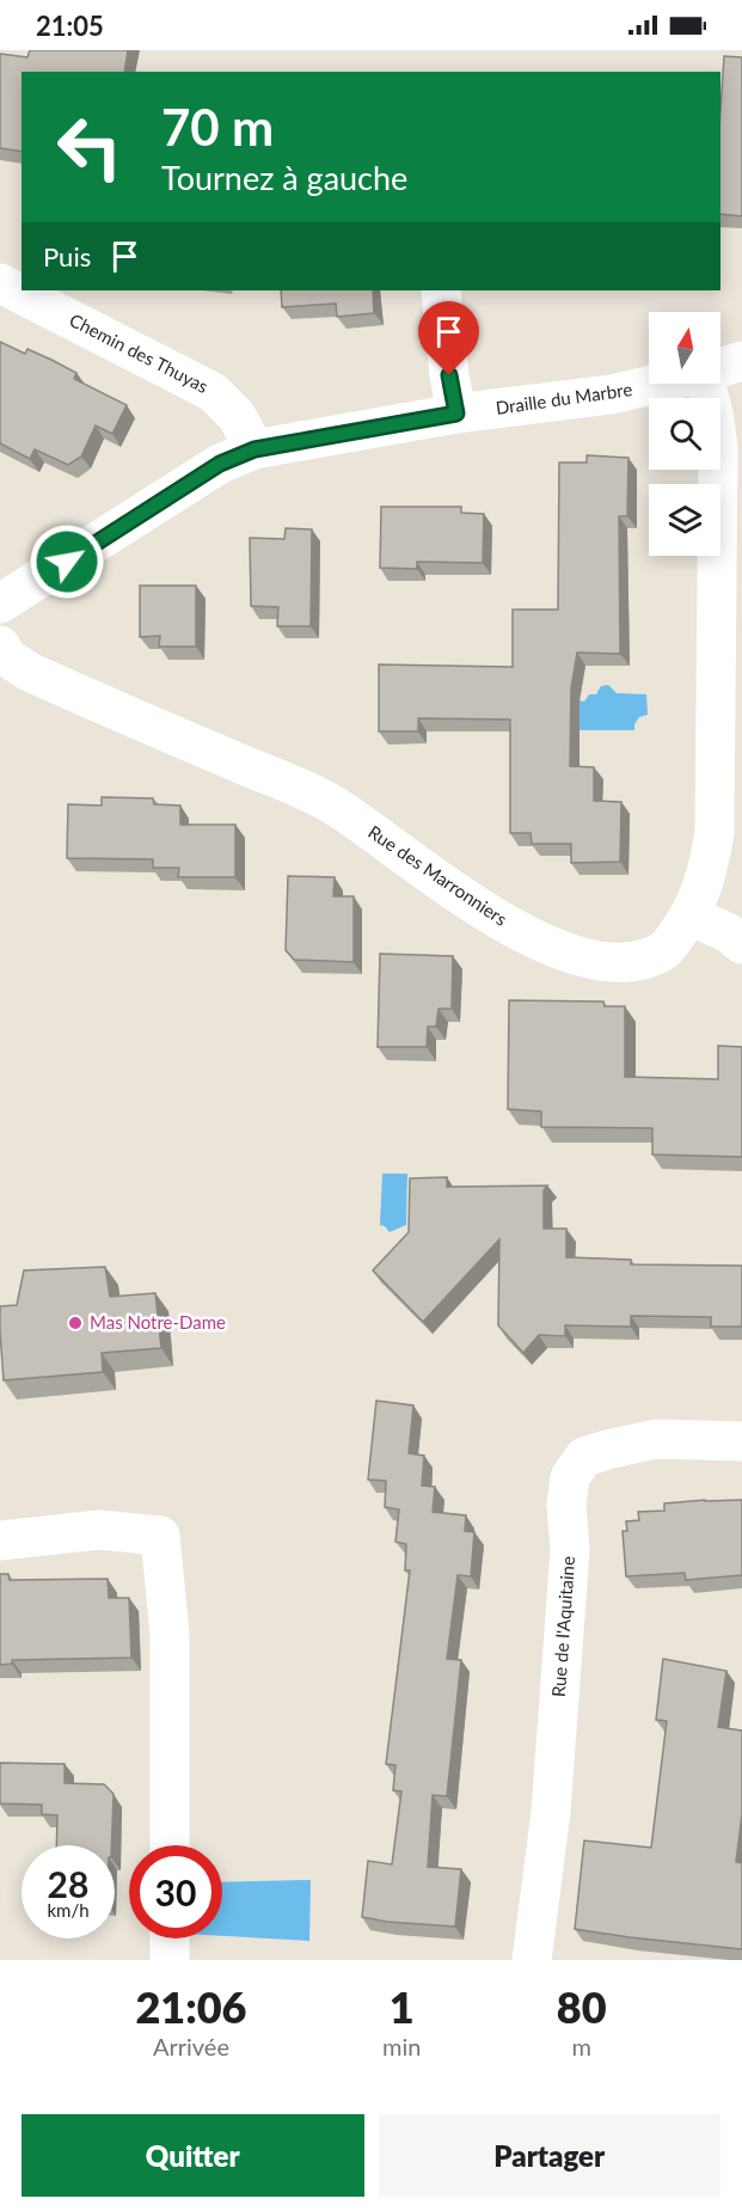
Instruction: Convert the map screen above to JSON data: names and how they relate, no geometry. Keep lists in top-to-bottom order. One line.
{"streets":{"street":["Chemin des Thuyas","Draille du Marbre","Rue des Marronniers","Rue de l'Aquitaine"]},"crossings":[["Chemin des Thuyas","Draille du Marbre"]],"places":["Mas Notre-Dame"],"north":"top","page":{"status":"21:05","turn":["70 m","Tournez à gauche"],"then":"Puis","speed":"28 km/h","limit":"30","eta":["21:06","Arrivée","1","min","80","m"],"buttons":["Quitter","Partager"]}}
